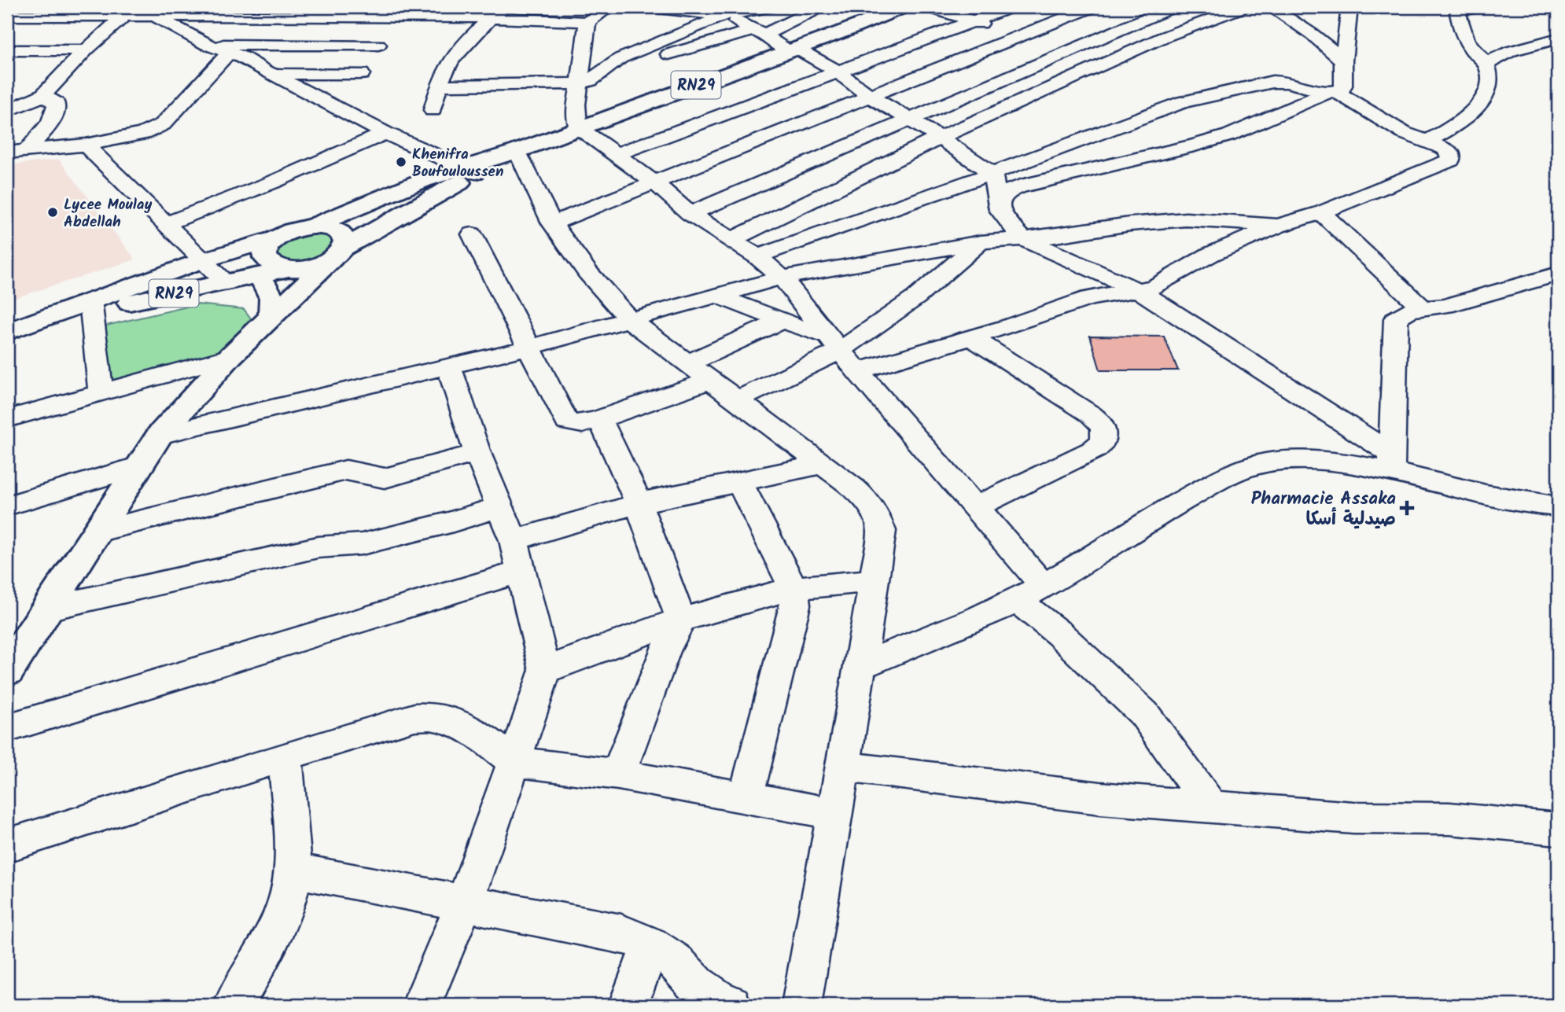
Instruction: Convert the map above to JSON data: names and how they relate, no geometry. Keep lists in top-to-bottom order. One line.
{"streets":{"main road":["RN29"]},"places":{"other":["Khenifra Boufouloussen","Lycee Moulay Abdellah"],"health":["Pharmacie Assaka صيدلية أسكا"]}}
